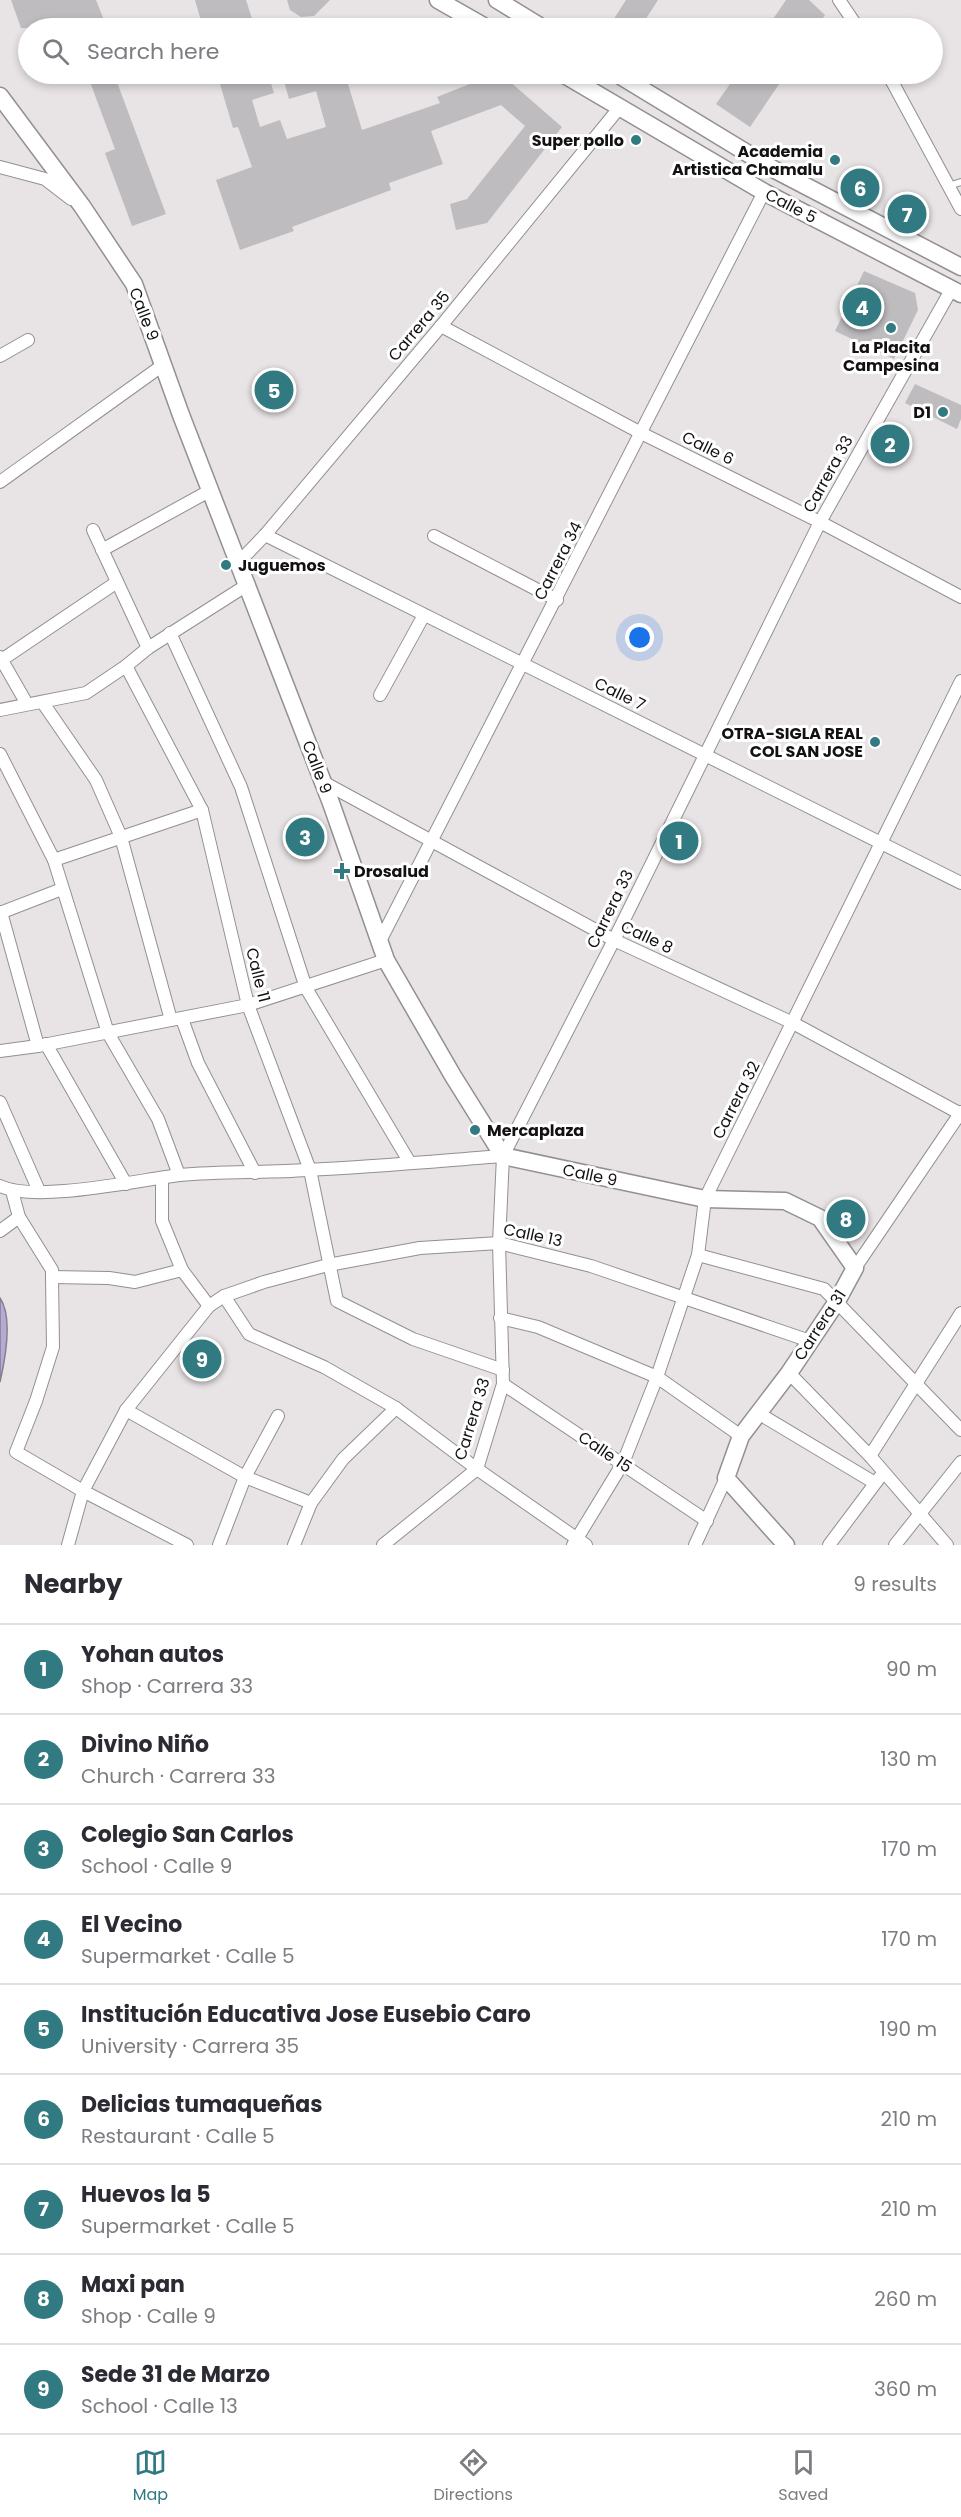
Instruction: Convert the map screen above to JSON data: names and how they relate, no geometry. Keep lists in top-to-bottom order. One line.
{"streets":{"street":["Calle 5","Calle 9","Carrera 35","Calle 6","Carrera 33","Carrera 34","Calle 7","Calle 8","Calle 11","Carrera 32","Calle 13","Carrera 31","Calle 15"]},"crossings":[["Calle 5","Carrera 35"],["Calle 5","Carrera 33"],["Calle 5","Carrera 34"],["Calle 9","Carrera 35"],["Calle 9","Carrera 33"],["Calle 9","Carrera 34"],["Calle 9","Calle 8"],["Calle 9","Carrera 32"],["Calle 9","Carrera 31"],["Carrera 35","Calle 6"],["Carrera 35","Calle 7"],["Calle 6","Carrera 33"],["Calle 6","Carrera 34"],["Carrera 33","Calle 7"],["Carrera 33","Calle 8"],["Carrera 33","Calle 11"],["Carrera 33","Calle 13"],["Carrera 33","Calle 15"],["Carrera 34","Calle 7"],["Carrera 34","Calle 8"],["Calle 7","Carrera 32"],["Calle 8","Carrera 32"],["Calle 8","Carrera 31"],["Calle 11","Calle 13"],["Carrera 32","Calle 13"],["Carrera 32","Calle 15"],["Calle 13","Carrera 31"],["Carrera 31","Calle 15"]],"places":{"other":["Super pollo","Academia Artistica Chamalu","La Placita Campesina","D1","Juguemos","OTRA-SIGLA REAL COL SAN JOSE","Mercaplaza"],"health":["Drosalud"]},"page":{"search":"Search here","pins":["6","7","4","5","2","3","1","8","9"],"heading":["Nearby","9 results"],"list":[{"mark":"1","name":"Yohan autos","note":"Shop · Carrera 33","value":"90 m"},{"mark":"2","name":"Divino Niño","note":"Church · Carrera 33","value":"130 m"},{"mark":"3","name":"Colegio San Carlos","note":"School · Calle 9","value":"170 m"},{"mark":"4","name":"El Vecino","note":"Supermarket · Calle 5","value":"170 m"},{"mark":"5","name":"Institución Educativa Jose Eusebio Caro","note":"University · Carrera 35","value":"190 m"},{"mark":"6","name":"Delicias tumaqueñas","note":"Restaurant · Calle 5","value":"210 m"},{"mark":"7","name":"Huevos la 5","note":"Supermarket · Calle 5","value":"210 m"},{"mark":"8","name":"Maxi pan","note":"Shop · Calle 9","value":"260 m"},{"mark":"9","name":"Sede 31 de Marzo","note":"School · Calle 13","value":"360 m"}],"nav":["Map","Directions","Saved"]}}
